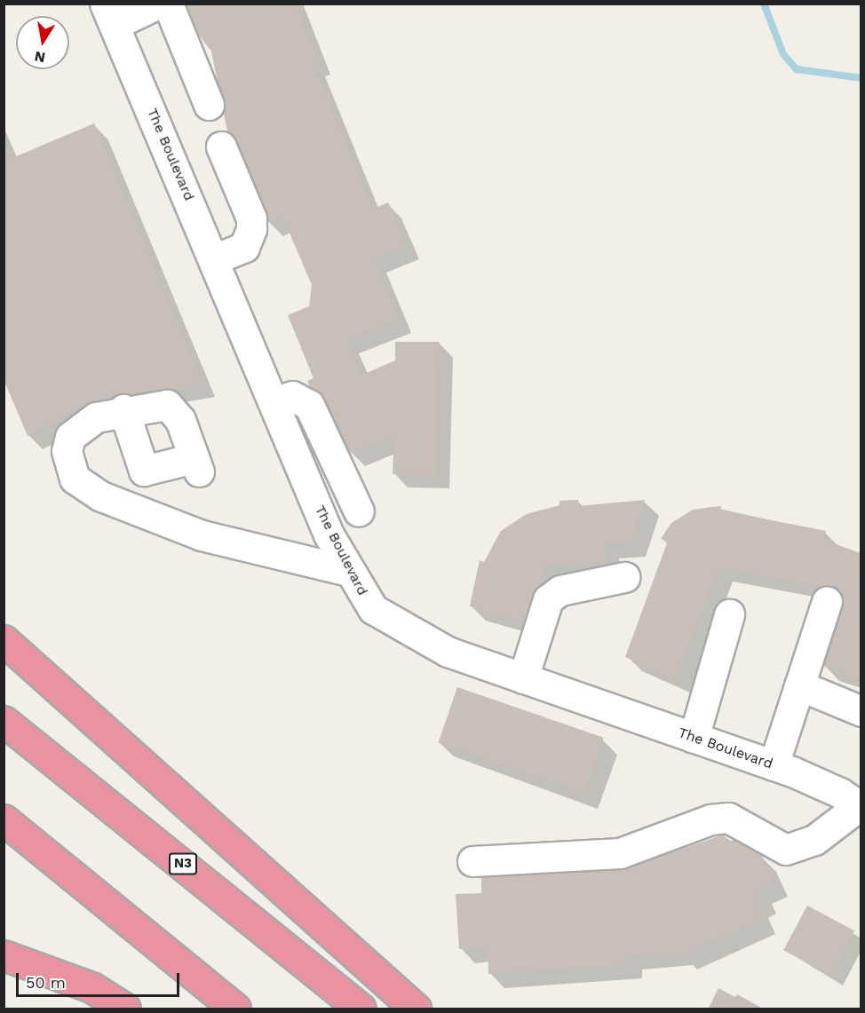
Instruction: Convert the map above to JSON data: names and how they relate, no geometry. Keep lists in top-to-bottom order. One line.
{"streets":{"highway":["N3"],"lane":["The Boulevard"]},"scale_bar":"50 m","north":"bottom"}
